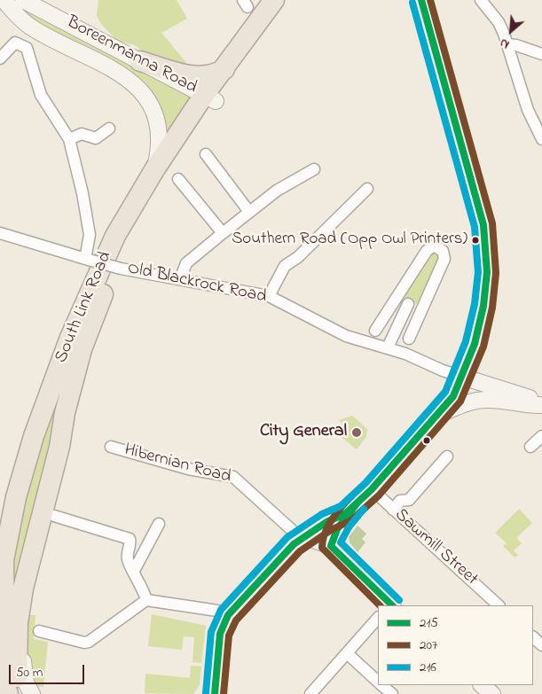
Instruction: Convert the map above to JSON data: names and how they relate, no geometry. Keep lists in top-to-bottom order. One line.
{"streets":{"highway":["South Link Road"],"main road":["Boreenmanna Road"],"street":["Old Blackrock Road","Hibernian Road","Sawmill Street"]},"crossings":[["Boreenmanna Road","South Link Road"]],"places":["Southern Road (Opp Owl Printers)","City General"],"lines":["transit line 215","transit line 207","transit line 216"],"legend":["215","207","216"],"scale_bar":"50 m","north":"bottom left"}
